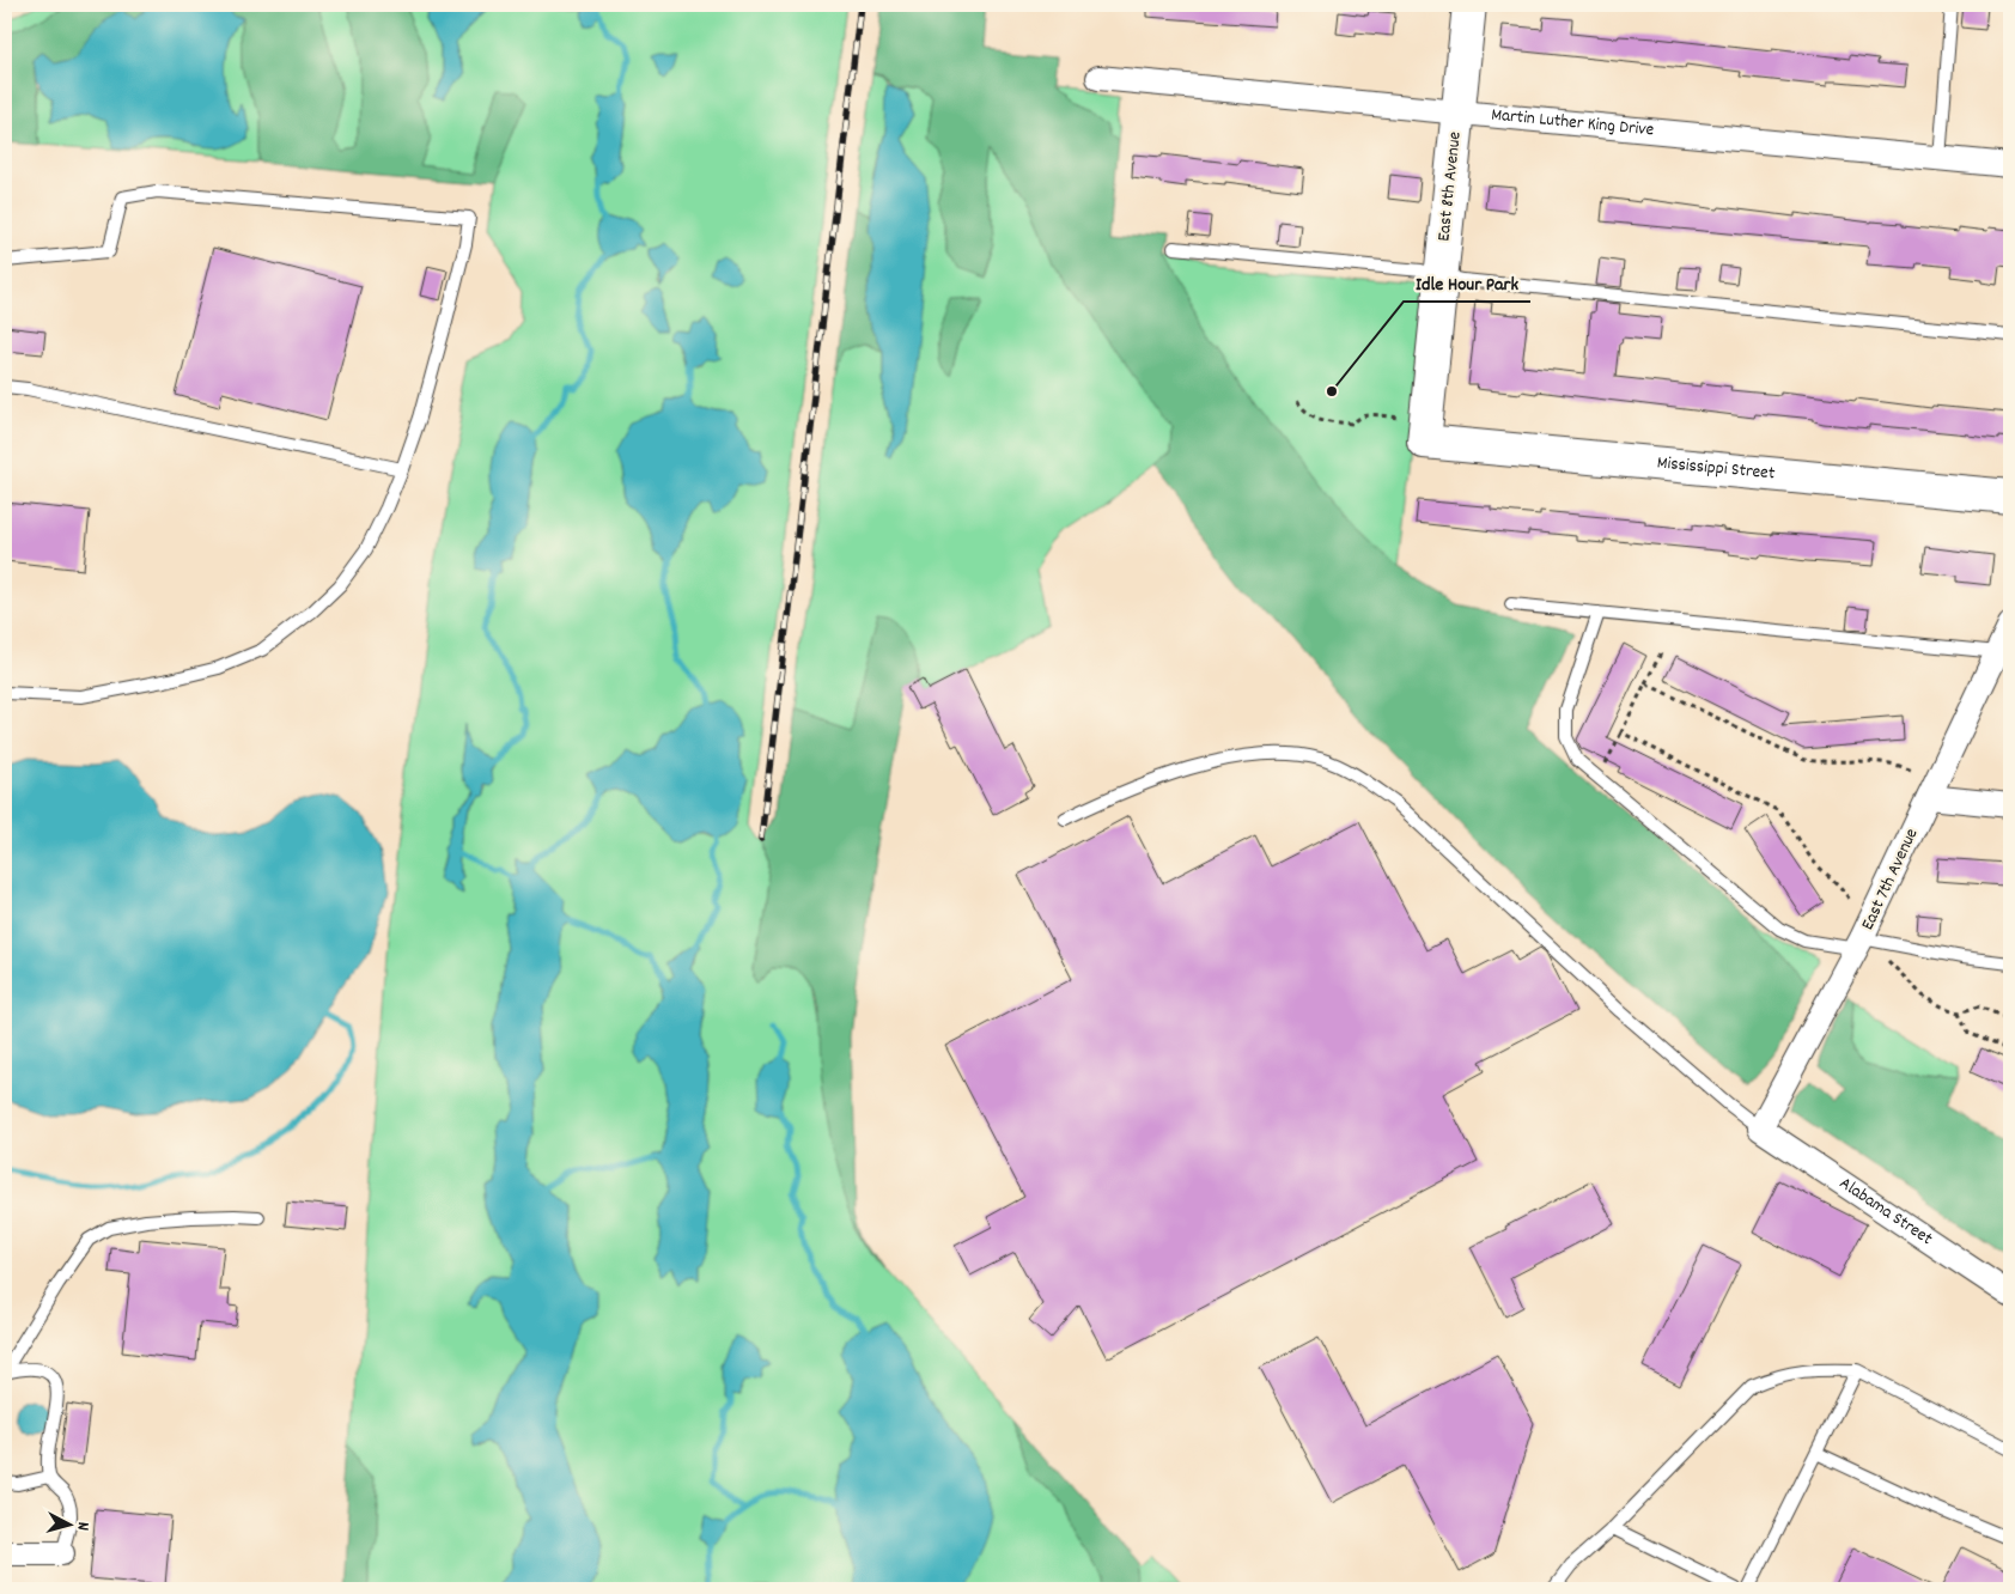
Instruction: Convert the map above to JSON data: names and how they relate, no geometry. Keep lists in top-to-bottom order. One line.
{"streets":{"street":["Martin Luther King Drive","East 8th Avenue","Mississippi Street","East 7th Avenue","Alabama Street"]},"crossings":[["Martin Luther King Drive","East 8th Avenue"],["East 8th Avenue","Mississippi Street"],["East 7th Avenue","Alabama Street"]],"places":["Idle Hour Park"],"north":"right"}
